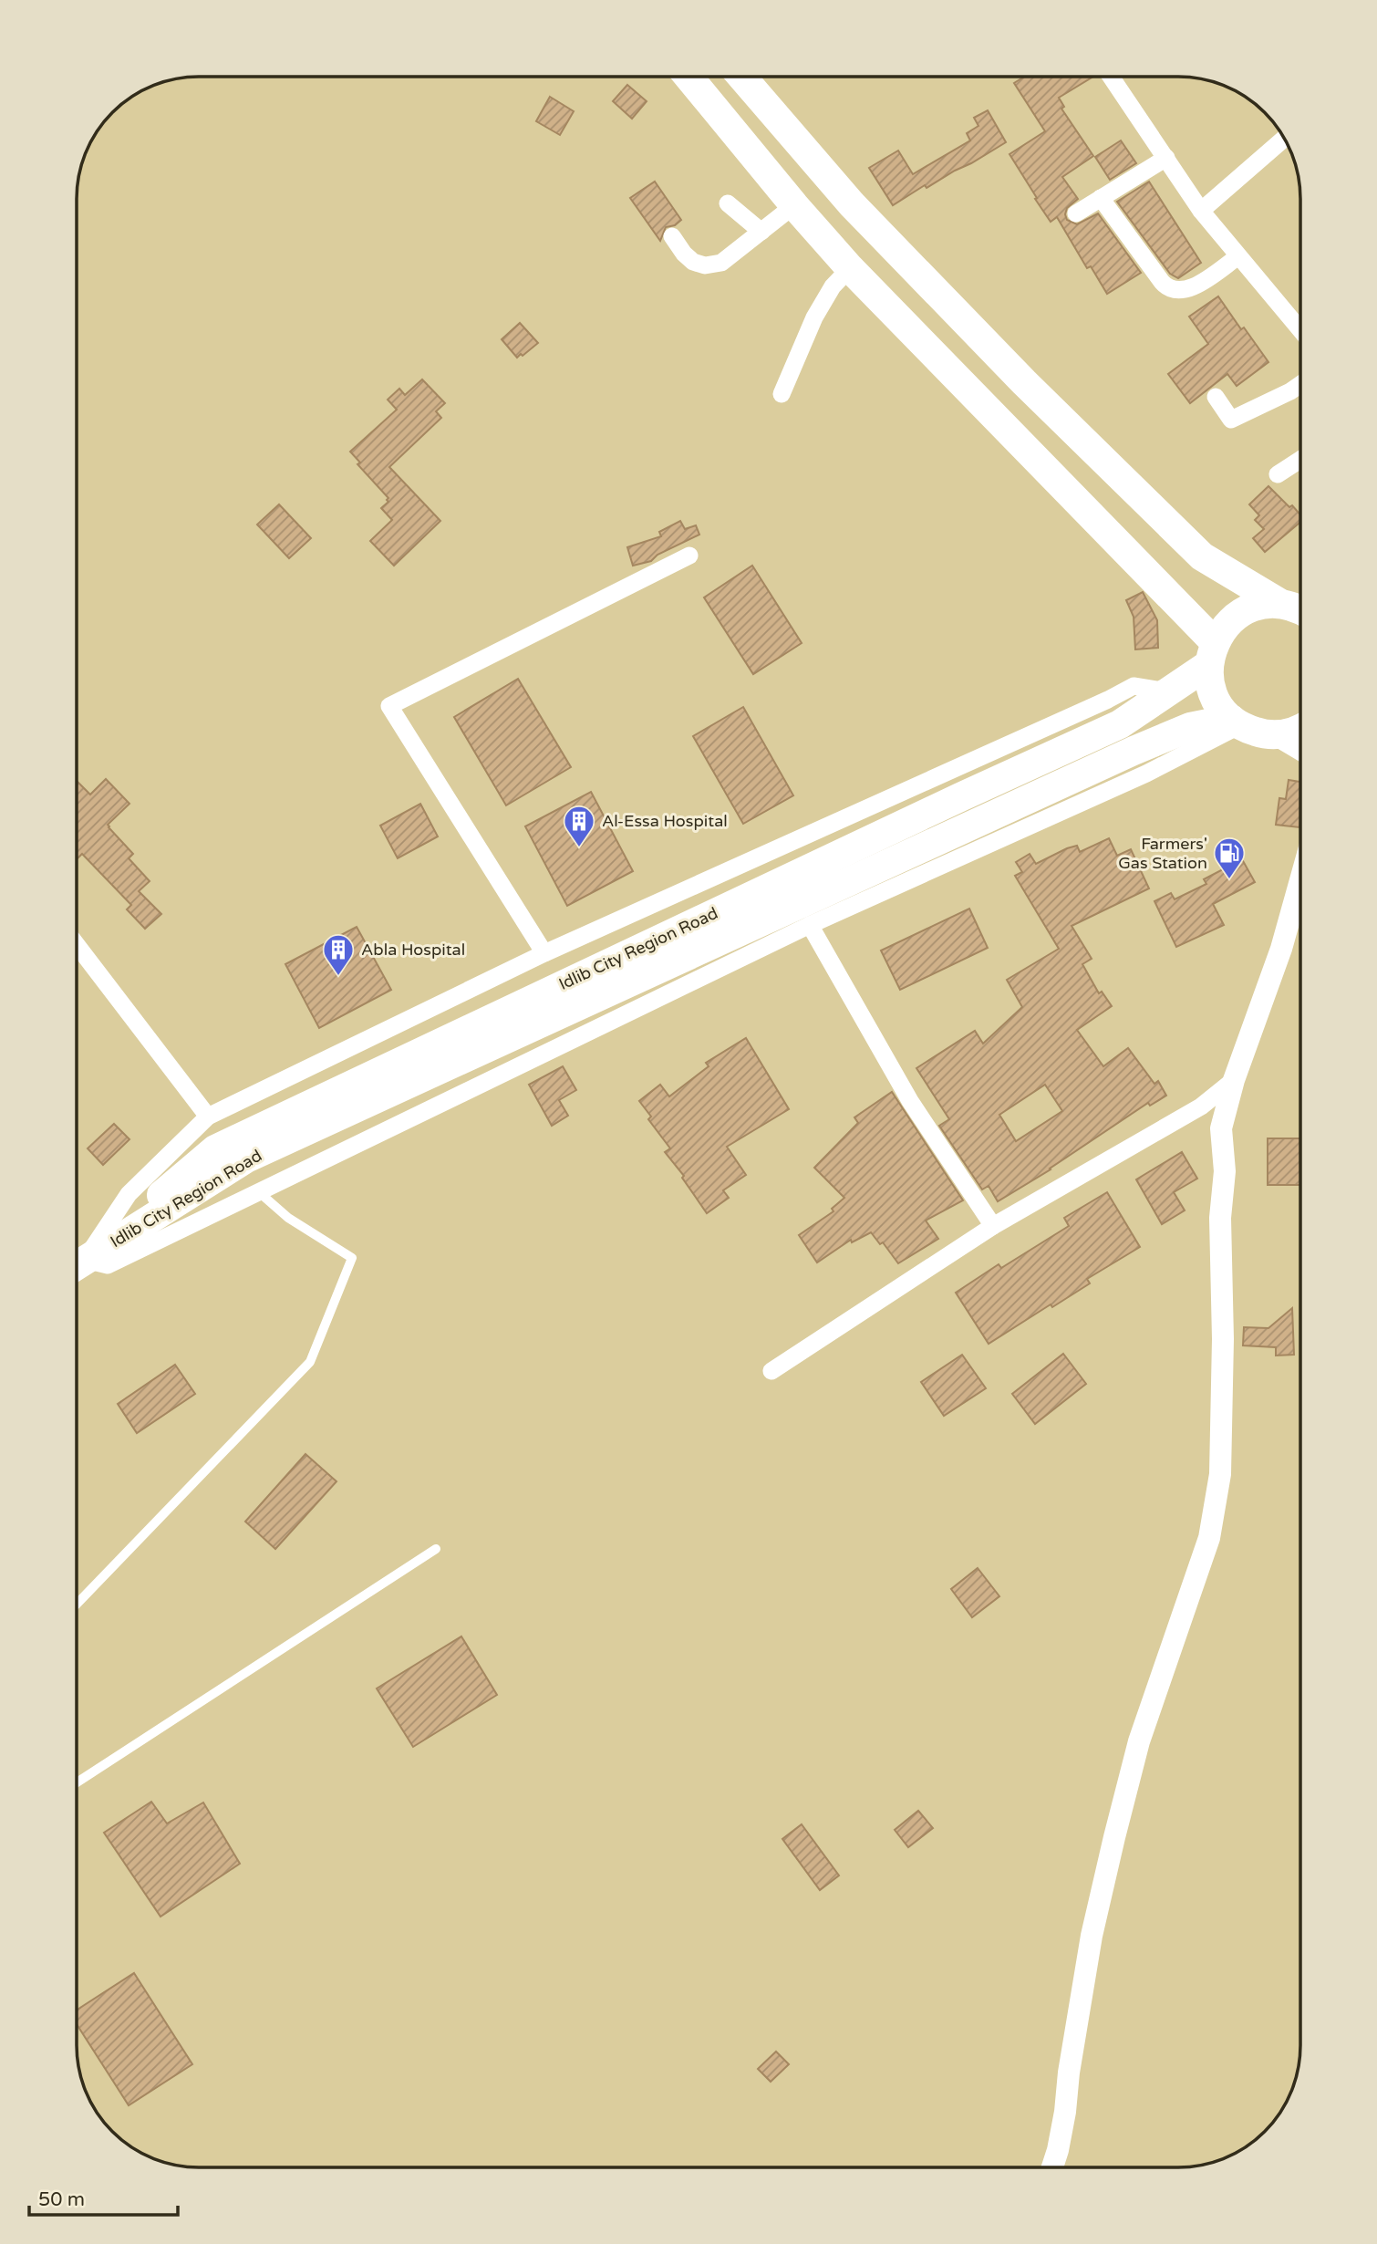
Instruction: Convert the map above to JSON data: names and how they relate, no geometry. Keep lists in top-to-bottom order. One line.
{"streets":{"main road":["Idlib City Region Road"]},"places":{"building":["Al-Essa Hospital","Abla Hospital"],"fuel station":["Farmers' Gas Station"]},"scale_bar":"50 m"}
